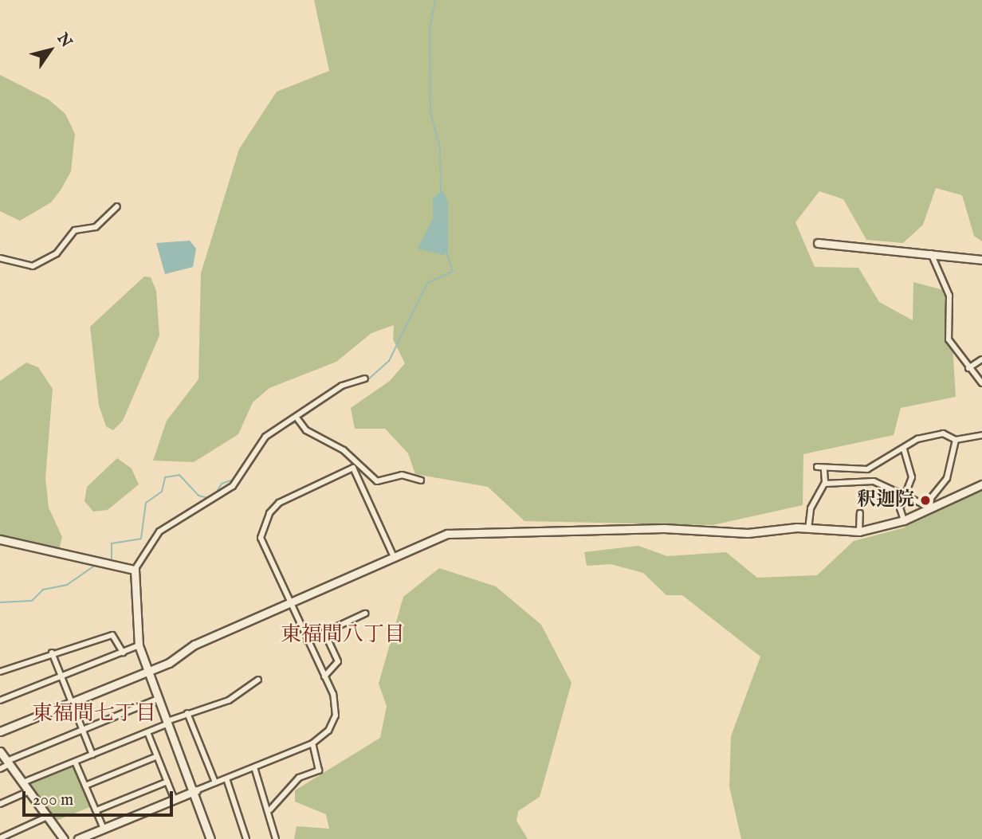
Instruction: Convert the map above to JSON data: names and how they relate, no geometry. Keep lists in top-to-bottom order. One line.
{"districts":["東福間八丁目","東福間七丁目"],"places":["釈迦院"],"scale_bar":"200 m","north":"top right"}
